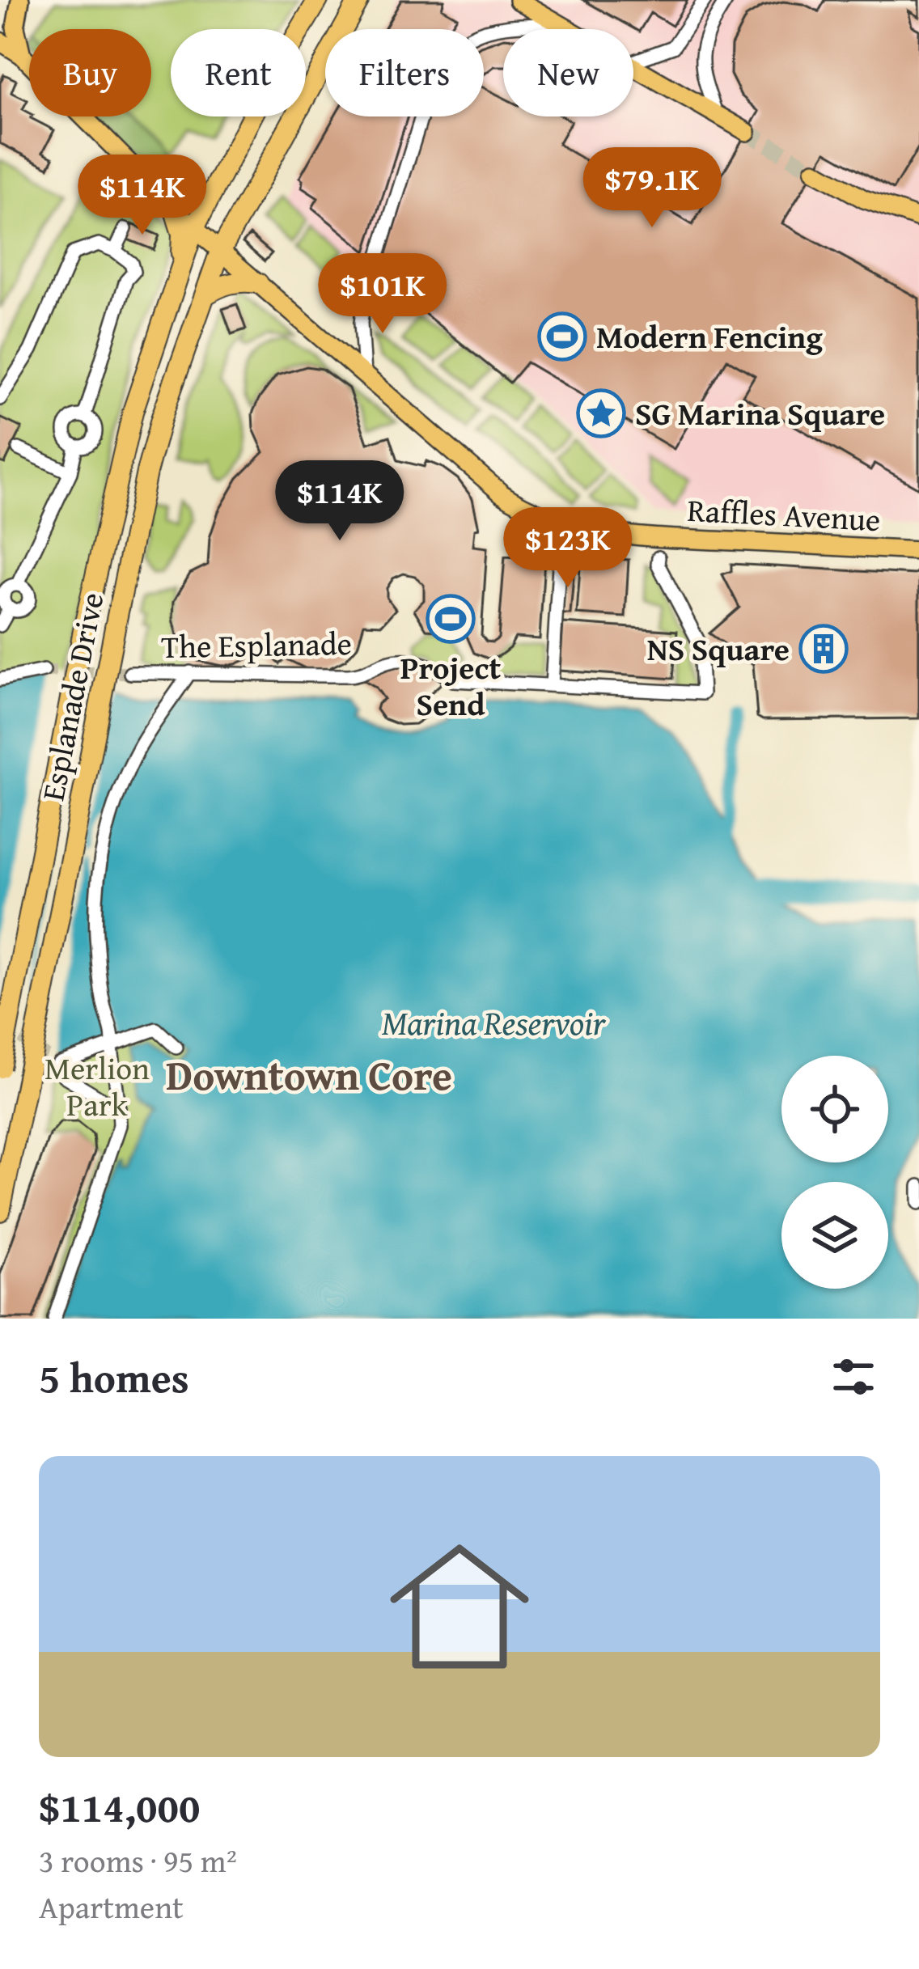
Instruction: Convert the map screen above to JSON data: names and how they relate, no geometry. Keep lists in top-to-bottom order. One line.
{"streets":{"highway":["Esplanade Drive"],"main road":["Raffles Avenue"],"street":["The Esplanade"]},"crossings":[["Raffles Avenue","Esplanade Drive"]],"districts":["Downtown Core"],"water":["Marina Reservoir"],"parks":["Merlion Park"],"places":{"sports":["Modern Fencing","Project Send"],"place":["SG Marina Square"],"building":["NS Square"]},"page":{"chip":["Buy","Rent","Filters","New"],"price":["$79.1K","$114K","$101K","$114K","$123K"],"heading":"5 homes","list":[{"name":"$114,000","note":"3 rooms · 95 m² · Apartment"}]}}
